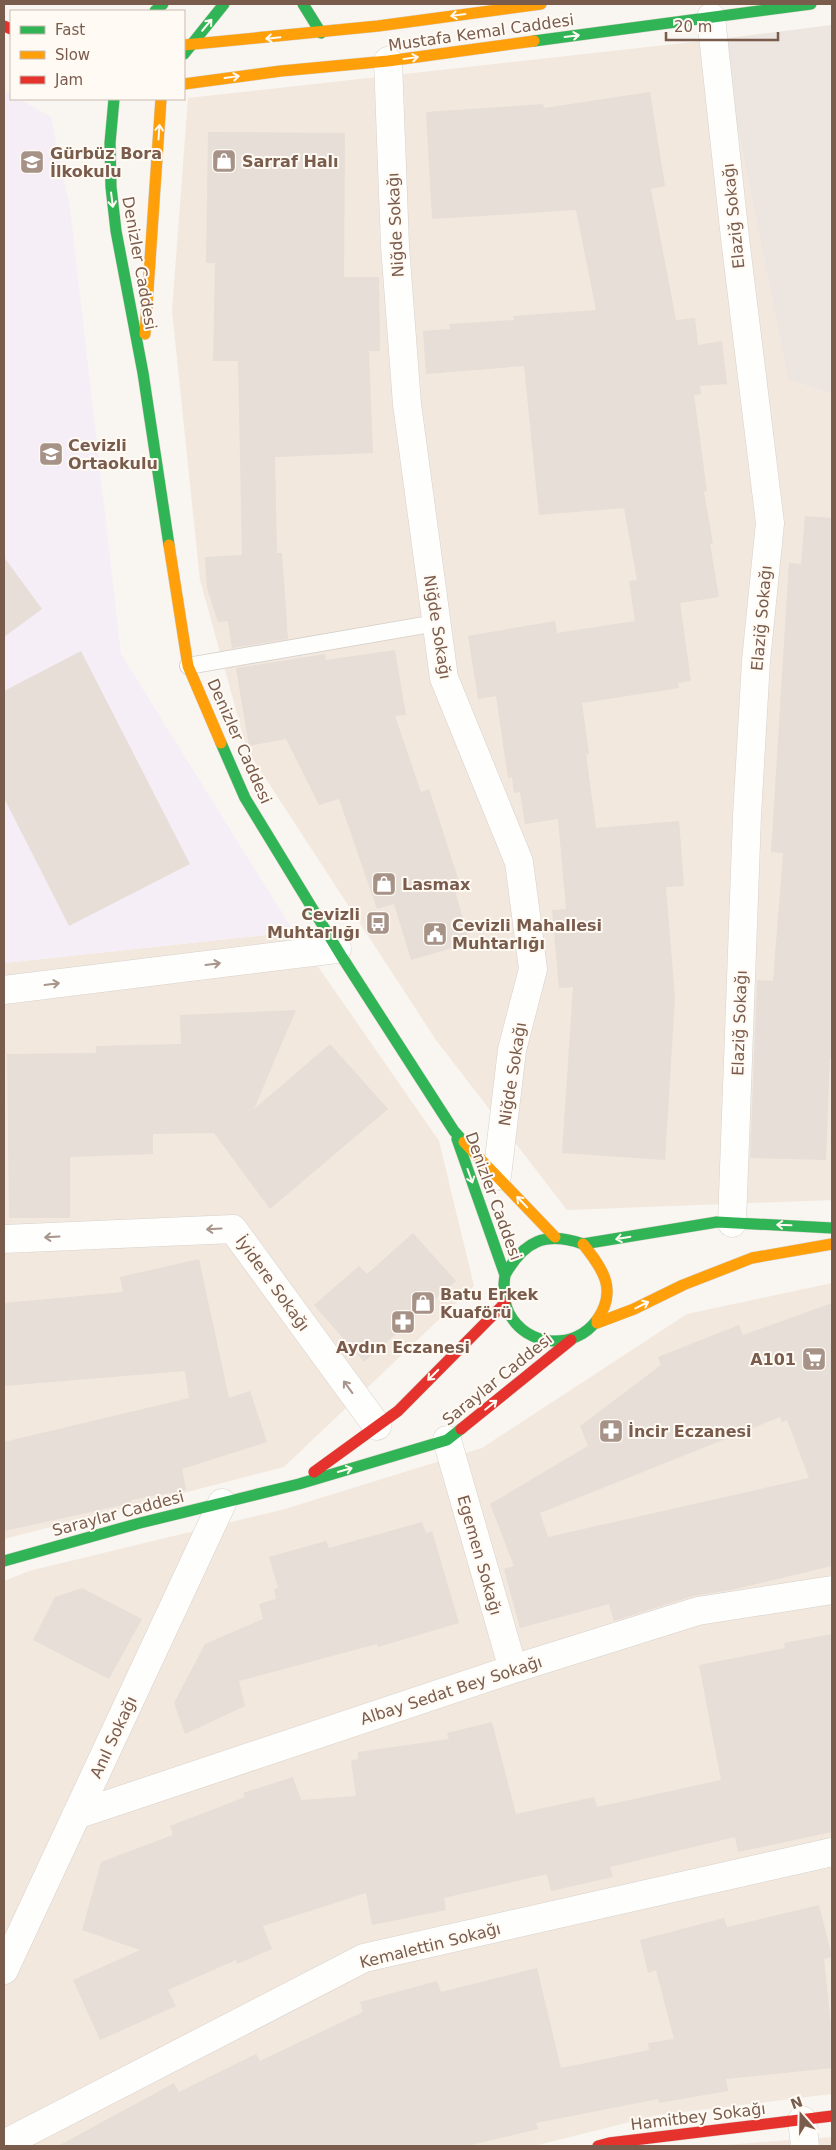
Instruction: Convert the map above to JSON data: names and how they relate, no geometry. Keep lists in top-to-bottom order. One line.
{"streets":{"street":["Mustafa Kemal Caddesi","Elaziğ Sokağı","Niğde Sokağı","Denizler Caddesi","İyidere Sokağı","Saraylar Caddesi","Egemen Sokağı","Albay Sedat Bey Sokağı","Anıl Sokağı","Kemalettin Sokağı","Hamitbey Sokağı"]},"crossings":[["Mustafa Kemal Caddesi","Elaziğ Sokağı"],["Mustafa Kemal Caddesi","Niğde Sokağı"],["Niğde Sokağı","Denizler Caddesi"],["Denizler Caddesi","Saraylar Caddesi"],["İyidere Sokağı","Saraylar Caddesi"],["Saraylar Caddesi","Egemen Sokağı"],["Saraylar Caddesi","Anıl Sokağı"],["Egemen Sokağı","Albay Sedat Bey Sokağı"],["Albay Sedat Bey Sokağı","Anıl Sokağı"]],"one_way":["İyidere Sokağı"],"places":{"shop":["Sarraf Halı","Lasmax","Batu Erkek Kuaförü"],"school or university":["Gürbüz Bora İlkokulu","Cevizli Ortaokulu"],"bus stop":["Cevizli Muhtarlığı"],"public building":["Cevizli Mahallesi Muhtarlığı"],"pharmacy":["Aydın Eczanesi","İncir Eczanesi"],"supermarket":["A101"]},"legend":["Fast","Slow","Jam"],"scale_bar":"20 m","north":"top"}
